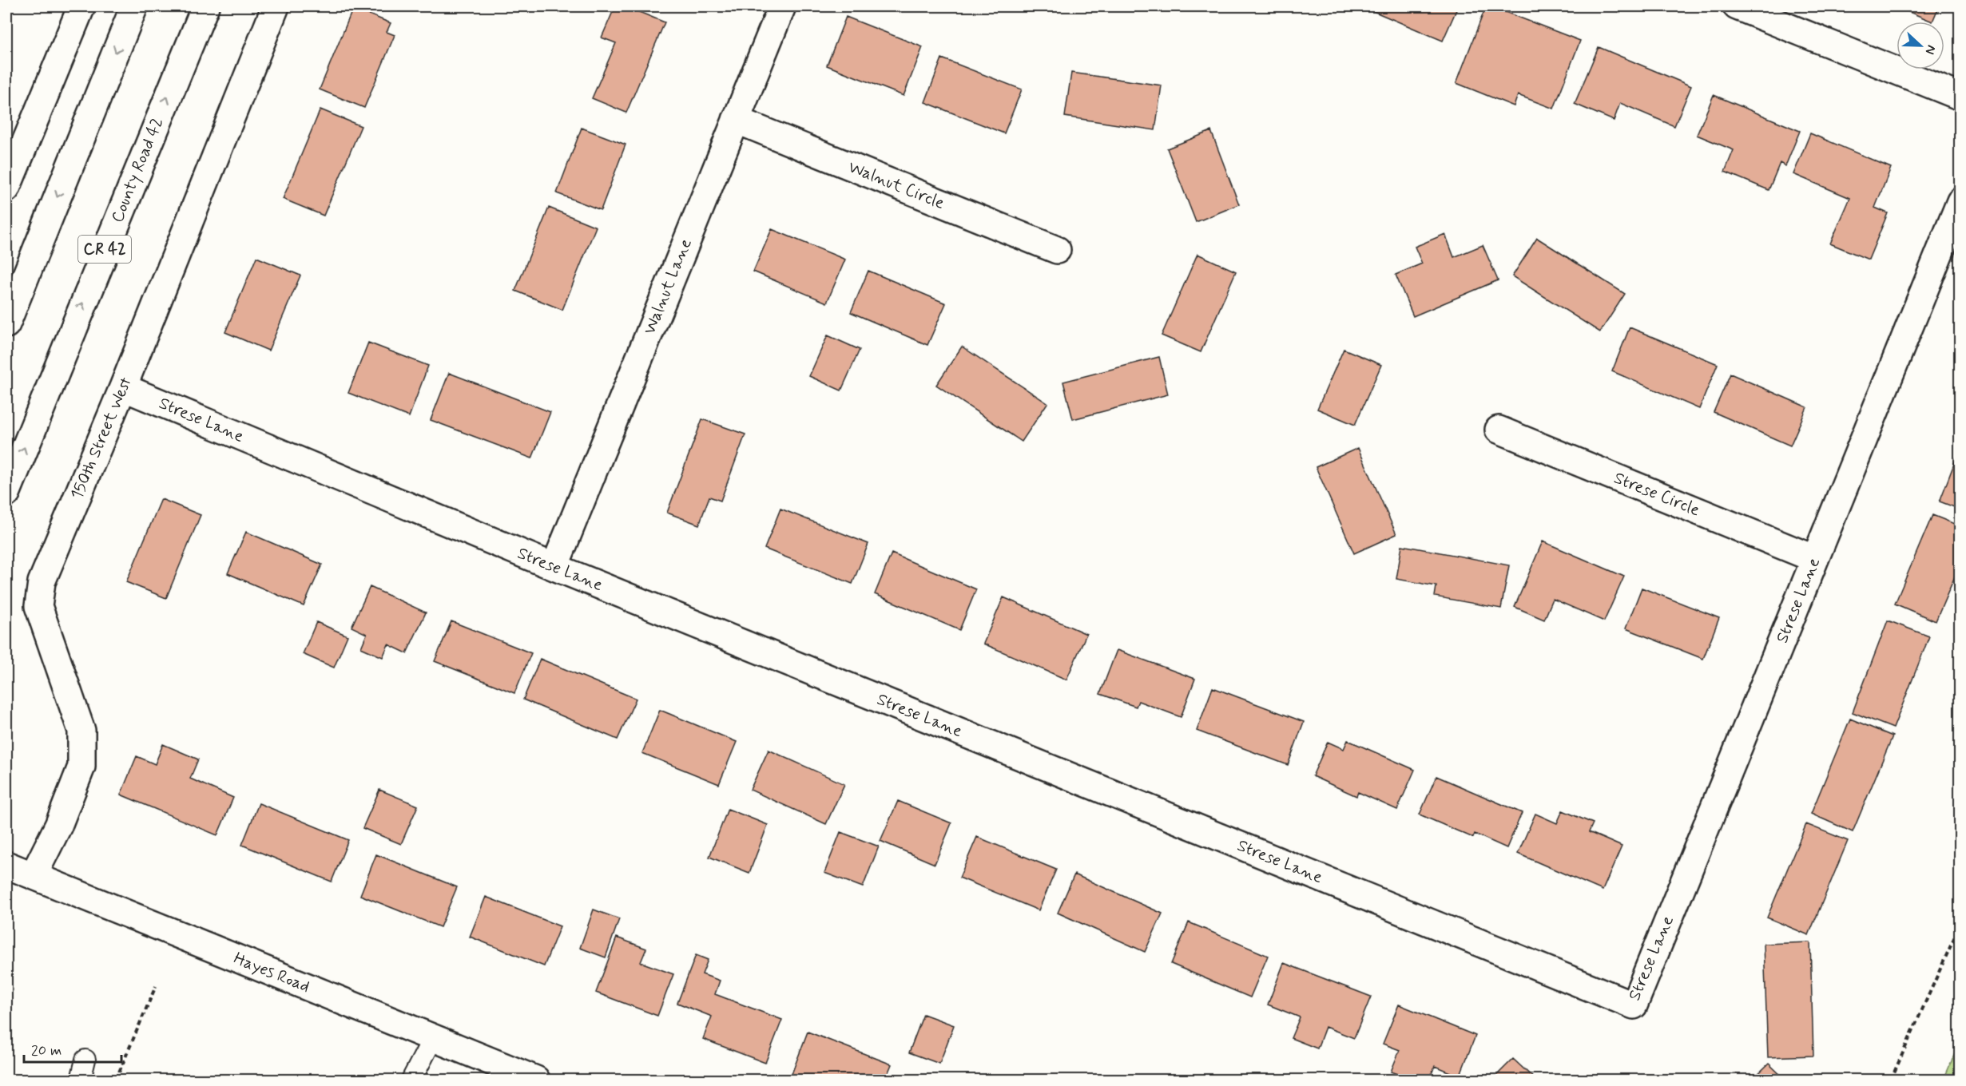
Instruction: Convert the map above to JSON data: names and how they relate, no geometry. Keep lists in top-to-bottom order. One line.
{"streets":{"main road":["County Road 42","Walnut Circle","CR 42","Walnut Lane","Strese Lane","150th Street West","Strese Circle","Hayes Road"]},"crossings":[["Walnut Circle","Walnut Lane"],["Walnut Lane","Strese Lane"],["Strese Lane","150th Street West"],["Strese Lane","Strese Circle"],["150th Street West","Hayes Road"]],"scale_bar":"20 m","north":"right"}
